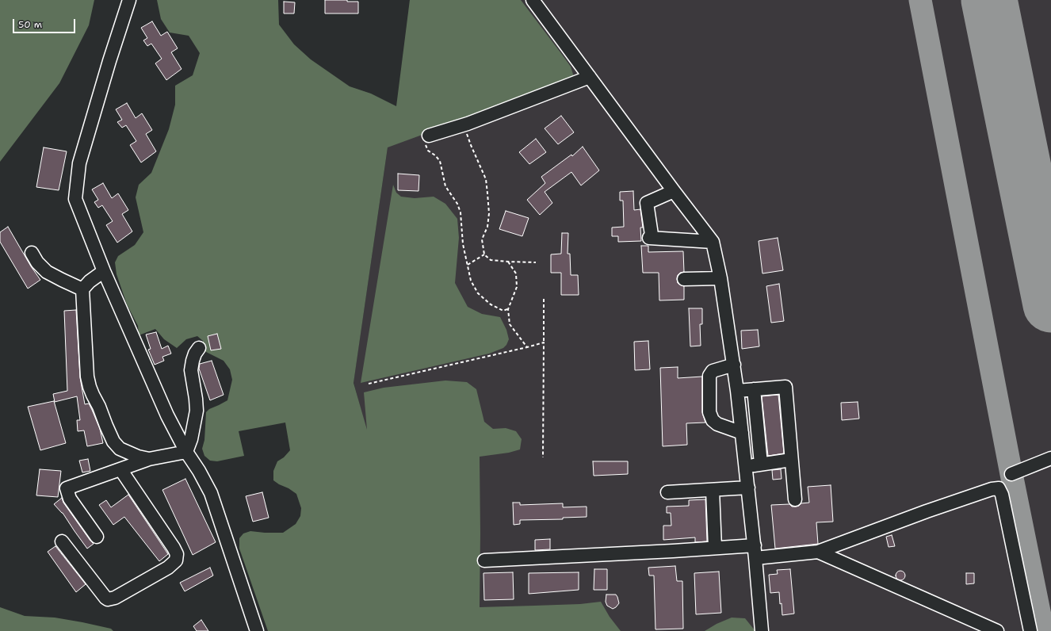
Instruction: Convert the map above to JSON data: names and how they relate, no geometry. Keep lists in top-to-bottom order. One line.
{"scale_bar":"50 m"}
